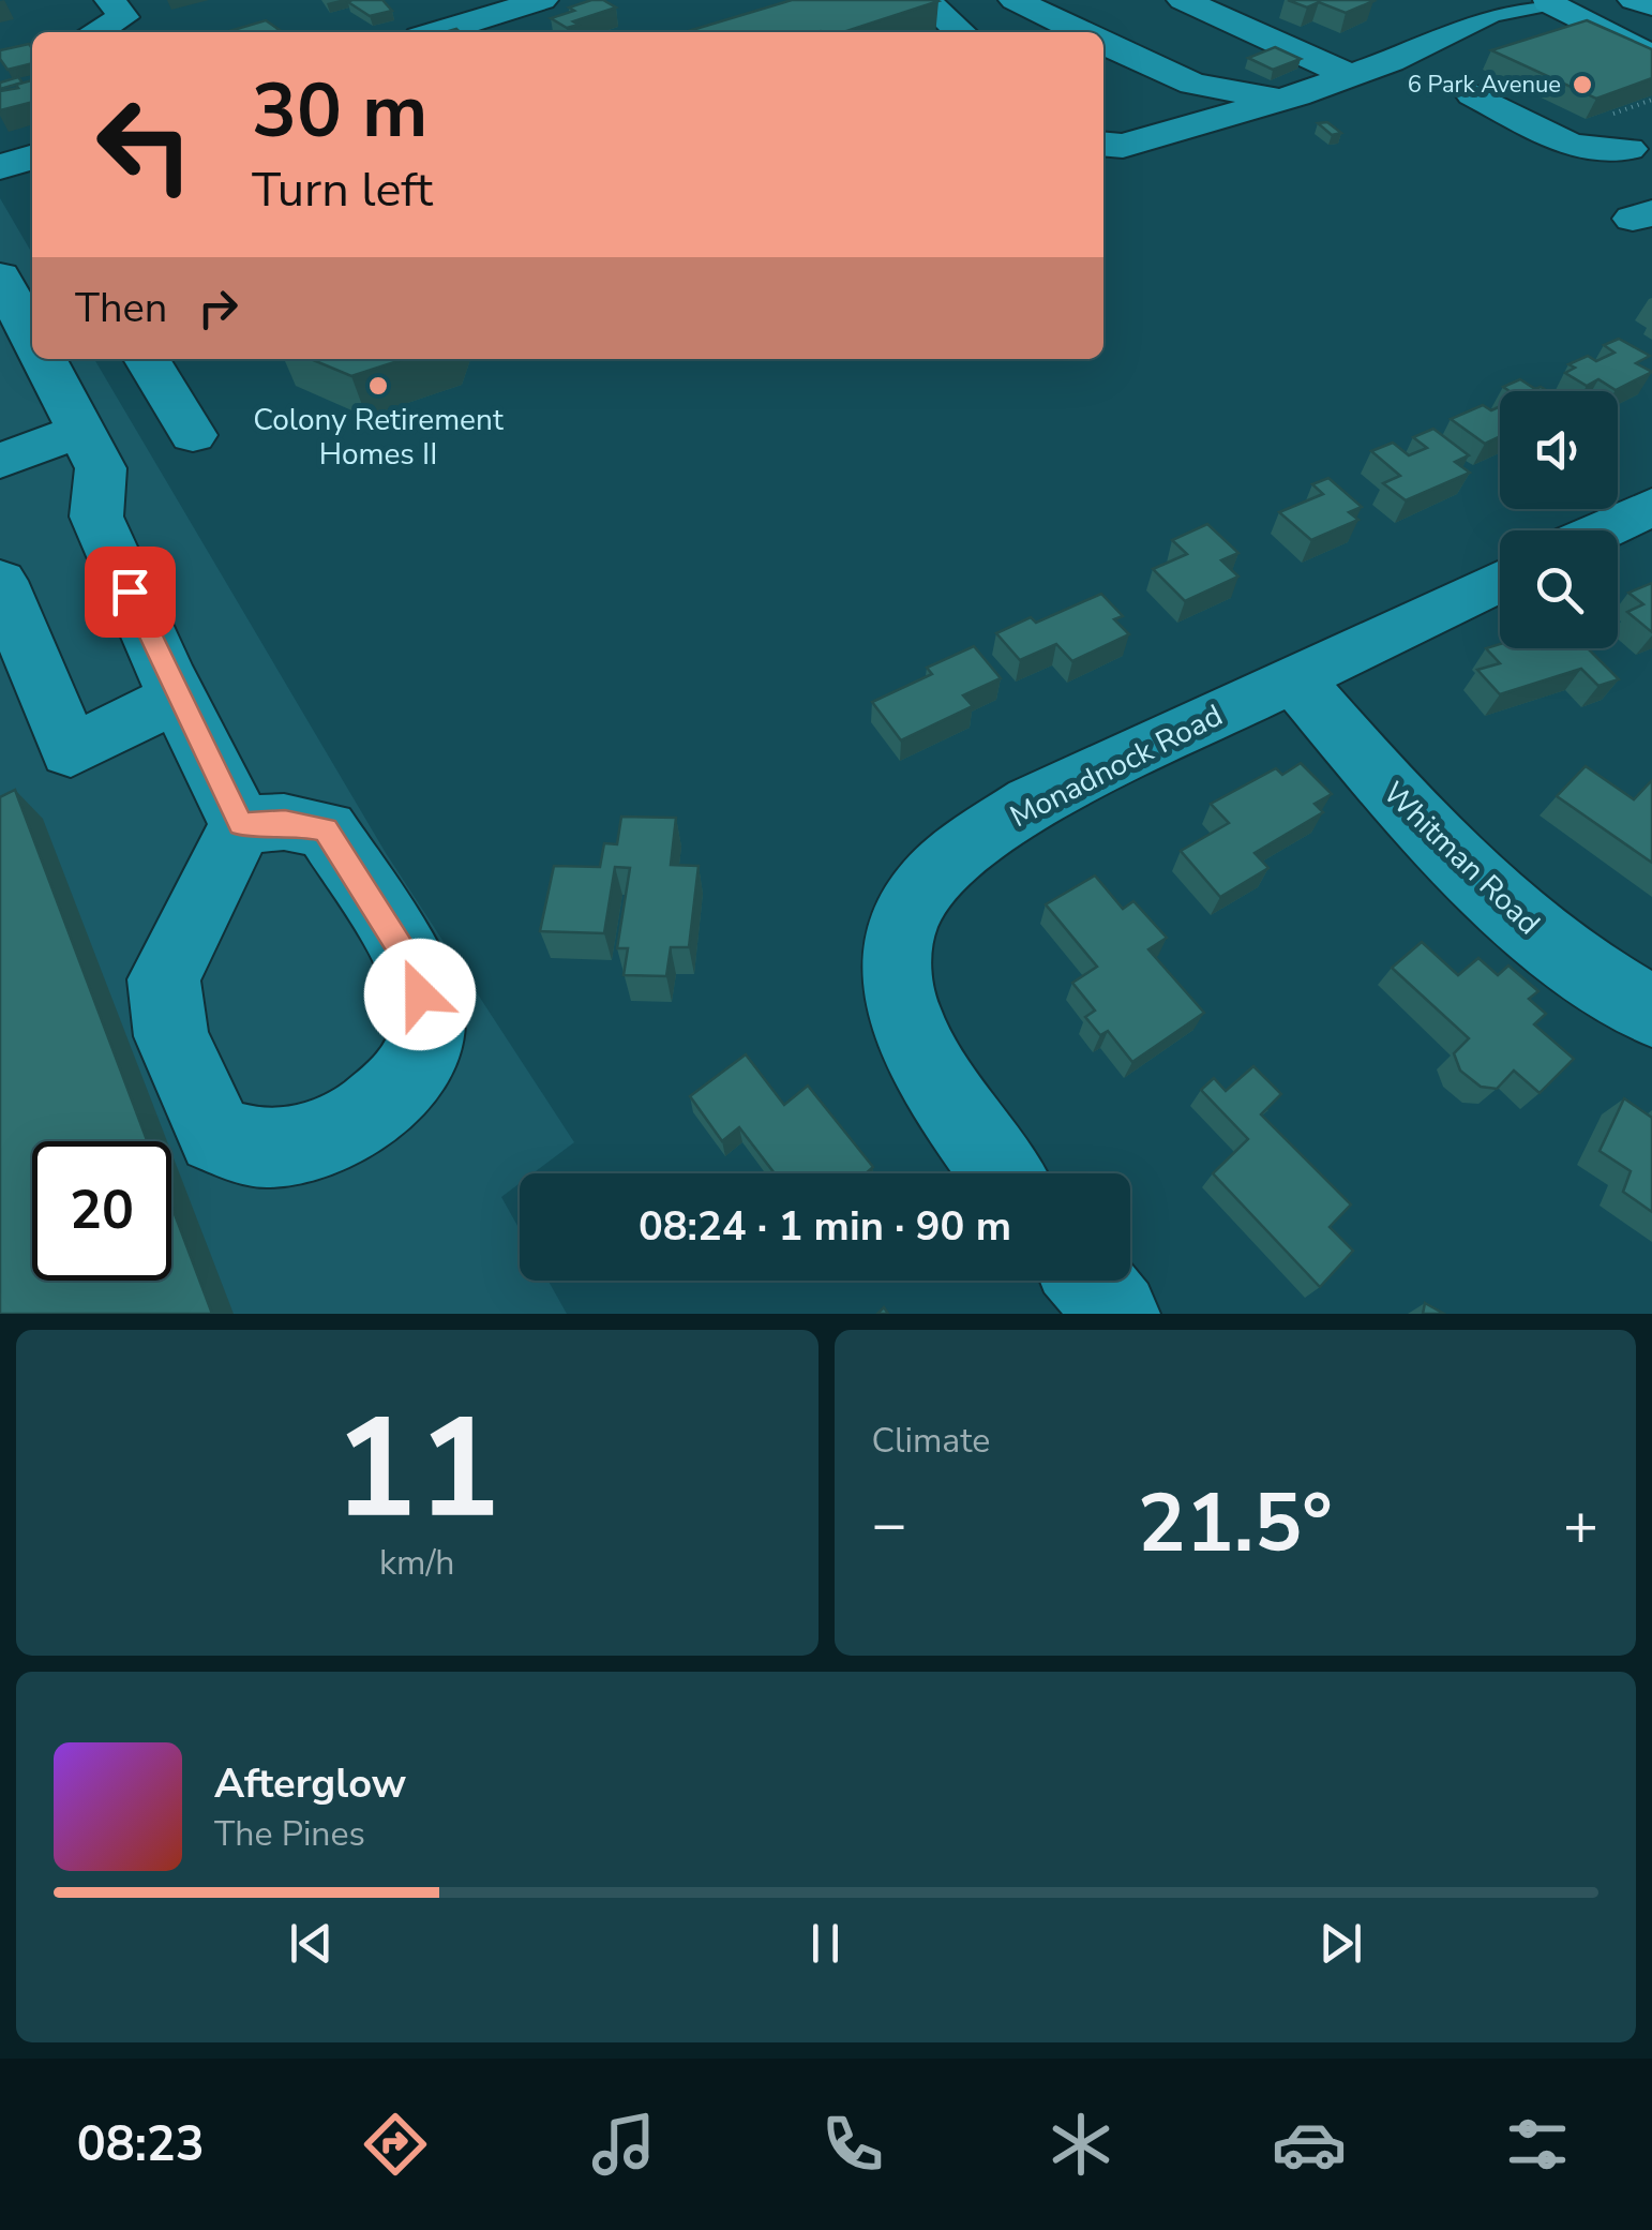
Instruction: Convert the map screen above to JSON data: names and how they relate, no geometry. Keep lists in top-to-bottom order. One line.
{"streets":{"street":["Monadnock Road","Whitman Road"]},"crossings":[["Monadnock Road","Whitman Road"]],"places":["6 Park Avenue","Colony Retirement Homes II"],"page":{"turn":["30 m","Turn left"],"then":"Then","limit":"20","trip":"08:24 · 1 min · 90 m","tile":[["11","km/h"],"Climate"],"heat":["−","21.5°","+"],"song":["Afterglow","The Pines"],"tabs":"08:23"}}
